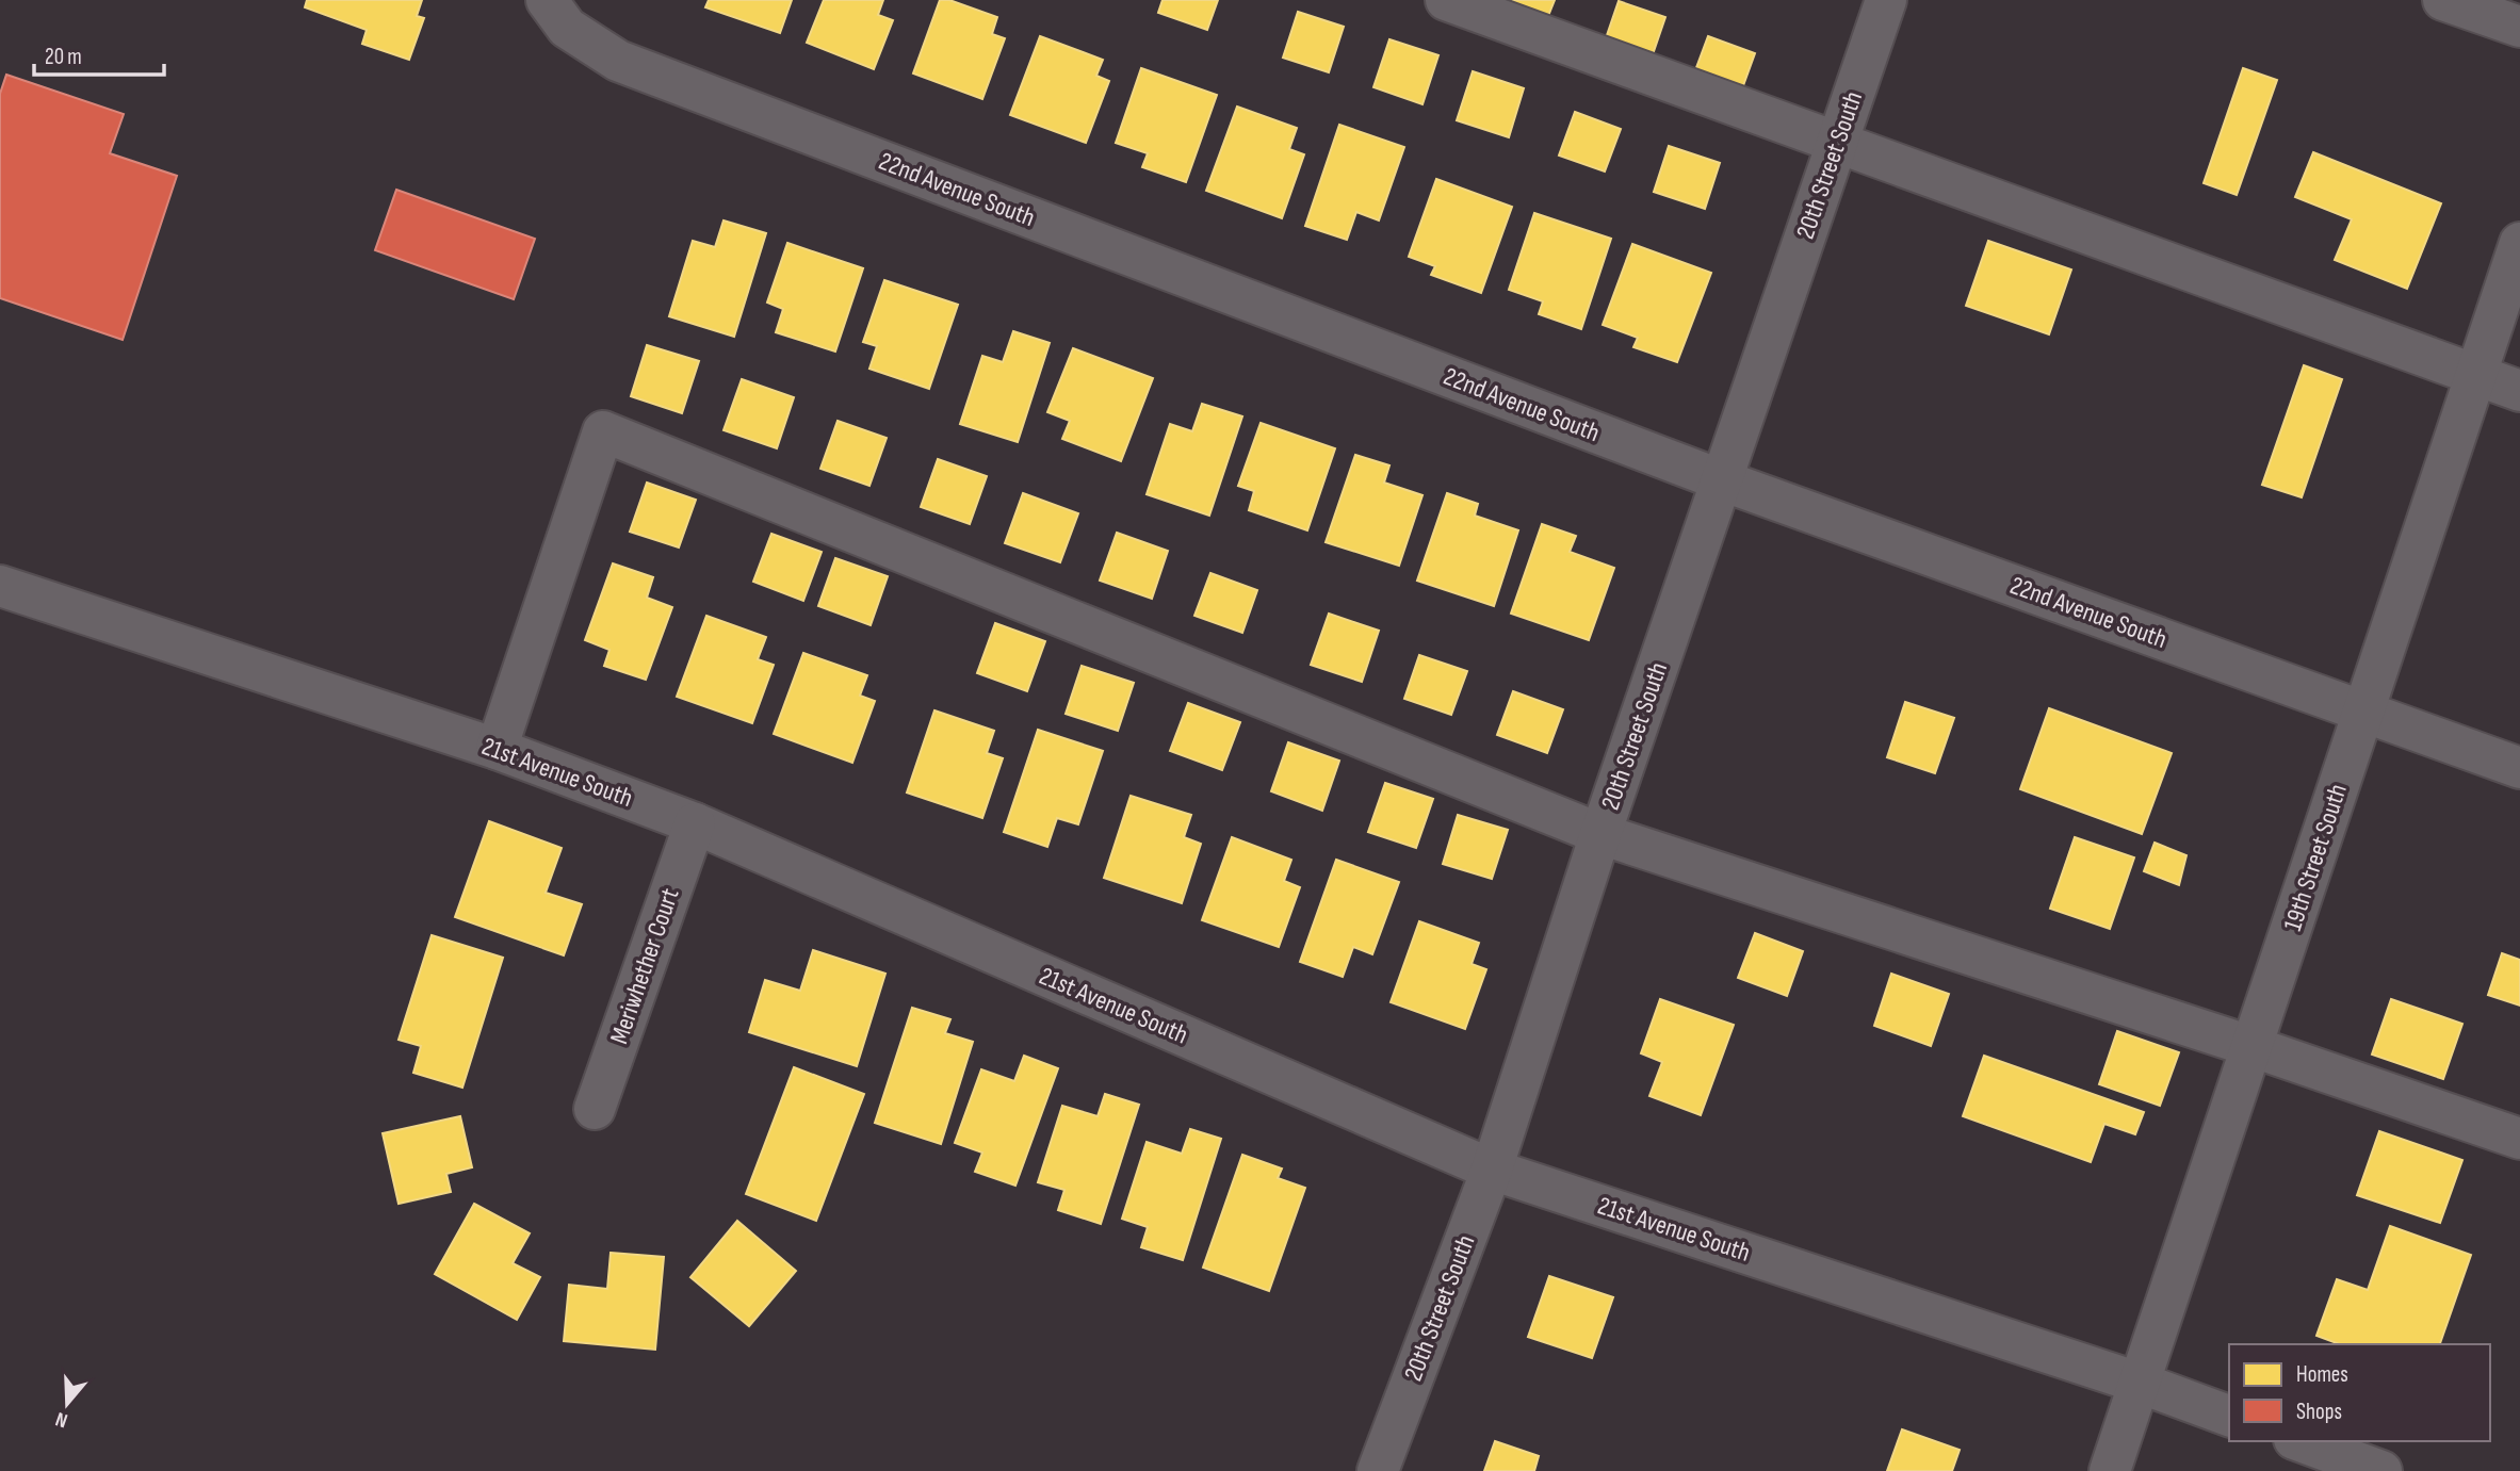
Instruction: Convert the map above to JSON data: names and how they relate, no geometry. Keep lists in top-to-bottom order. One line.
{"streets":{"street":["20th Street South","22nd Avenue South","21st Avenue South","19th Street South","Meriwhether Court"]},"crossings":[["20th Street South","22nd Avenue South"],["20th Street South","21st Avenue South"],["22nd Avenue South","19th Street South"],["21st Avenue South","19th Street South"],["21st Avenue South","Meriwhether Court"]],"legend":["Homes","Shops"],"scale_bar":"20 m","north":"bottom"}
